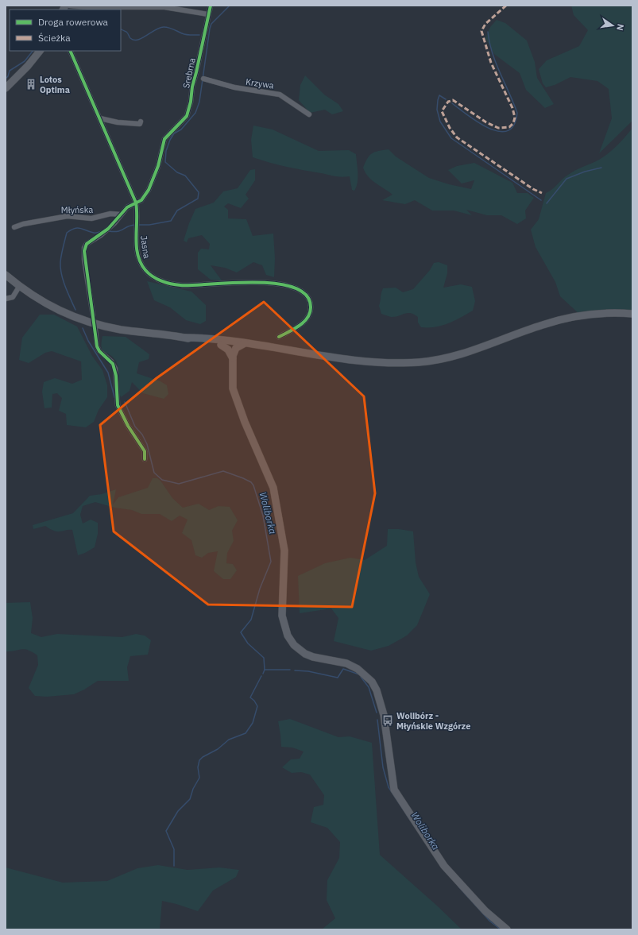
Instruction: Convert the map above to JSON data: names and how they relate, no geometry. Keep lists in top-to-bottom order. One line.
{"streets":{"street":["Srebrna","Krzywa","Młyńska","Jasna"]},"crossings":[["Srebrna","Jasna"]],"water":["Woliborka"],"places":{"building":["Lotos Optima"],"bus stop":["Wolibórz - Młyńskie Wzgórze"]},"legend":["Droga rowerowa","Ścieżka"],"north":"right"}
